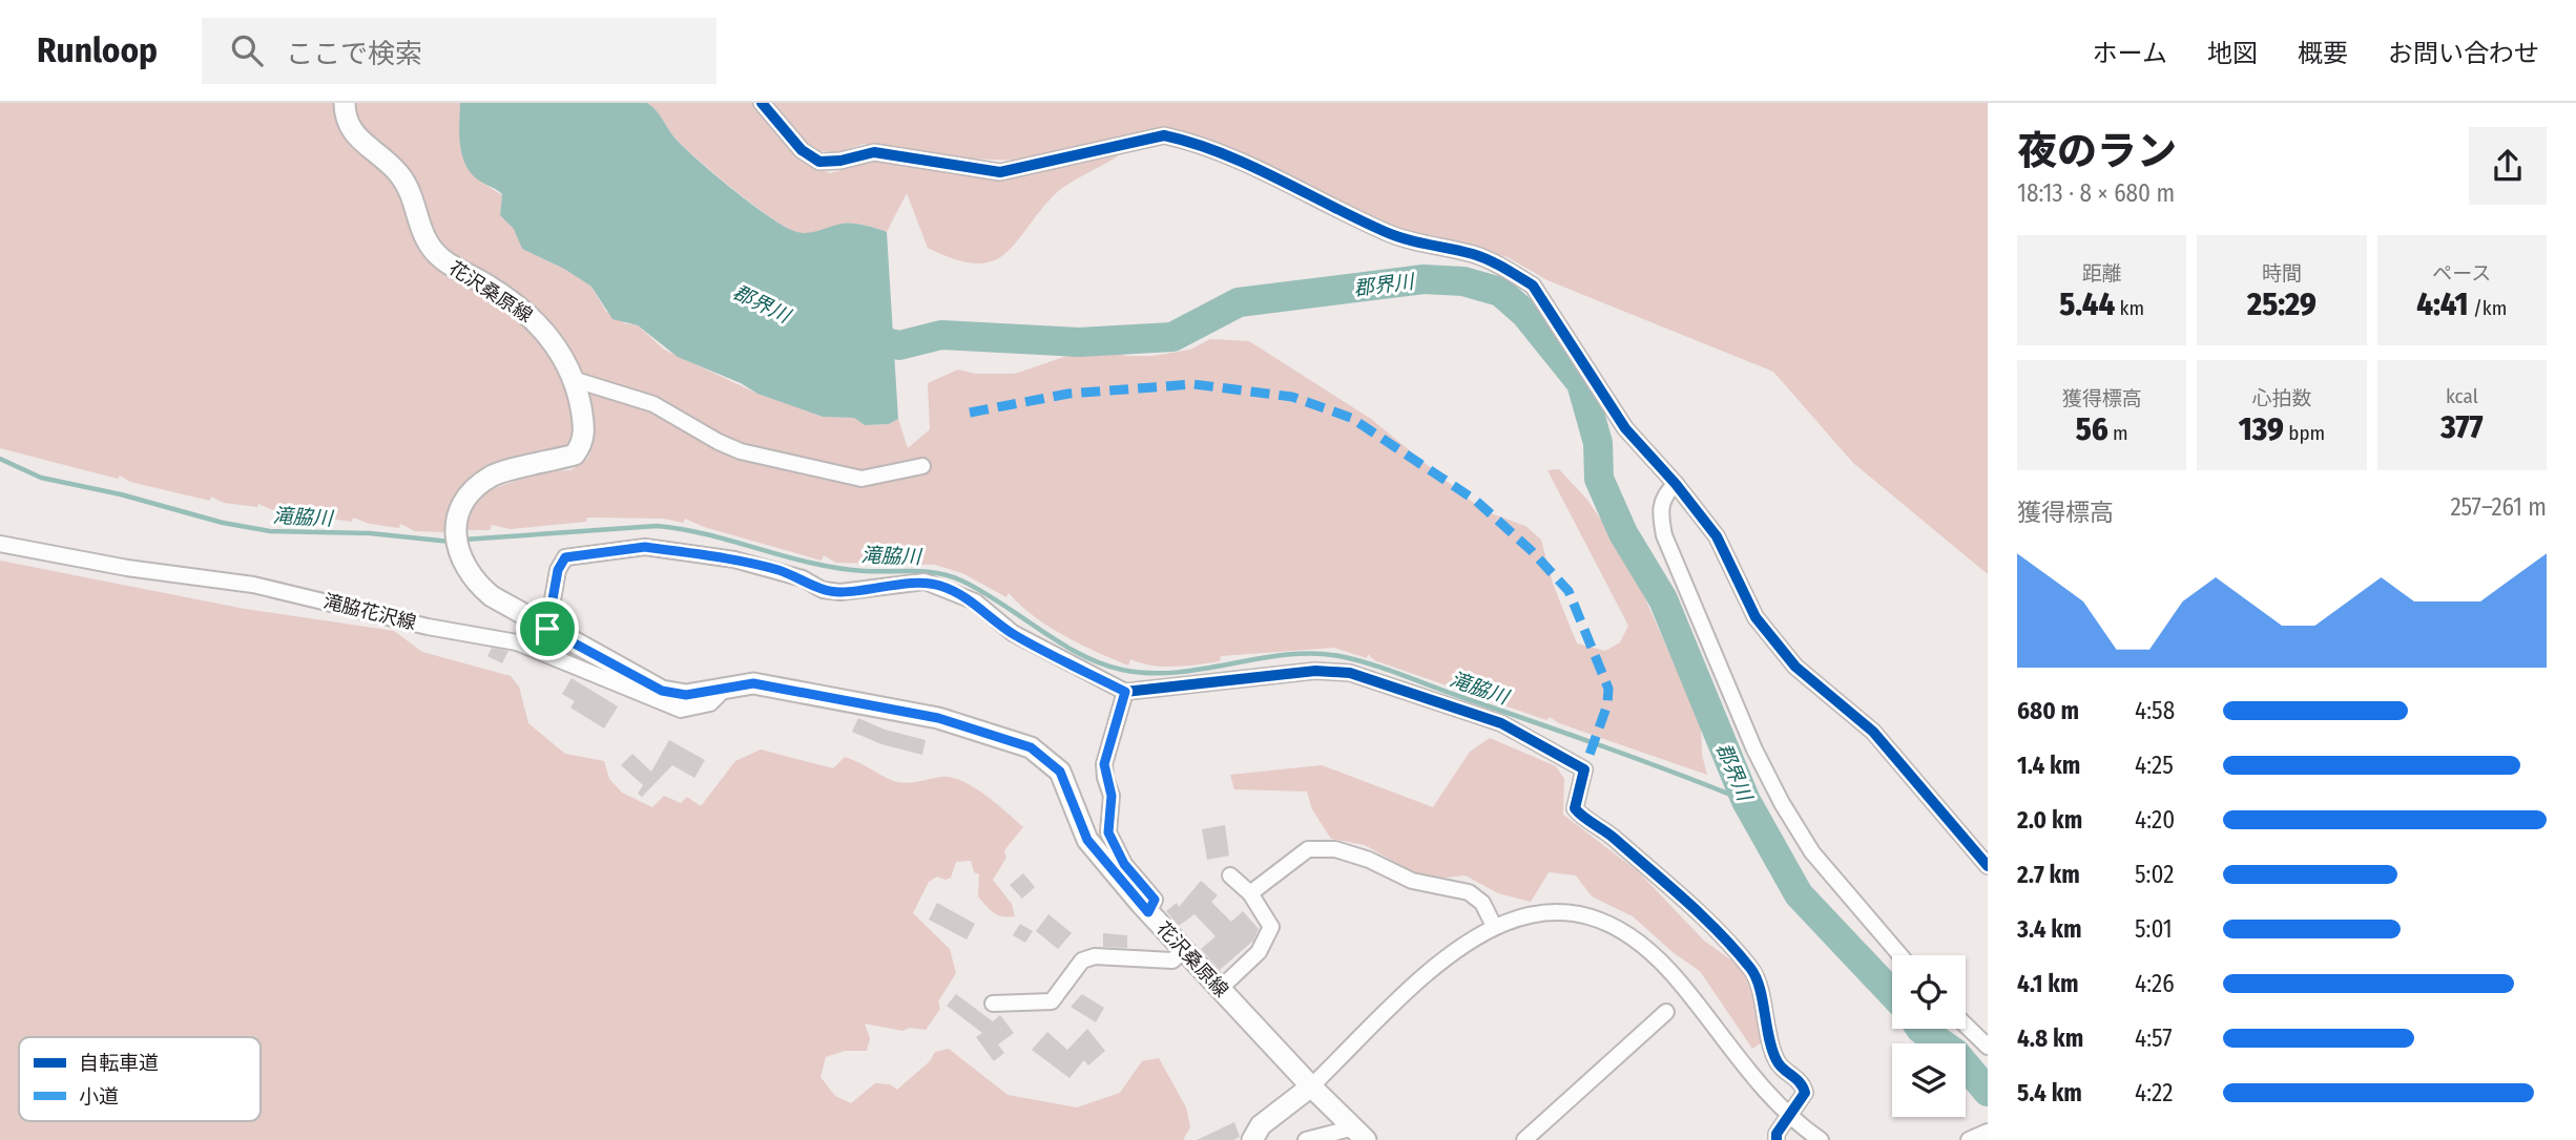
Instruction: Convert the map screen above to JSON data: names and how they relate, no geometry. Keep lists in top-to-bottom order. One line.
{"streets":{"main road":["花沢桑原線"],"street":["滝脇花沢線"]},"crossings":[["花沢桑原線","滝脇花沢線"]],"water":["郡界川","滝脇川"],"legend":["自転車道","小道"],"page":{"header":"Runloop","search":"ここで検索","nav":["ホーム","地図","概要","お問い合わせ"],"heading":["夜のラン","18:13 · 8 × 680 m"],"stats":[["距離","5.44 km"],["時間","25:29"],["ペース","4:41 /km"],["獲得標高","56 m"],["心拍数","139 bpm"],["kcal","377"]],"chart":["獲得標高","257–261 m"],"list":[{"name":"680 m","note":"4:58"},{"name":"1.4 km","note":"4:25"},{"name":"2.0 km","note":"4:20"},{"name":"2.7 km","note":"5:02"},{"name":"3.4 km","note":"5:01"},{"name":"4.1 km","note":"4:26"},{"name":"4.8 km","note":"4:57"},{"name":"5.4 km","note":"4:22"}]}}
